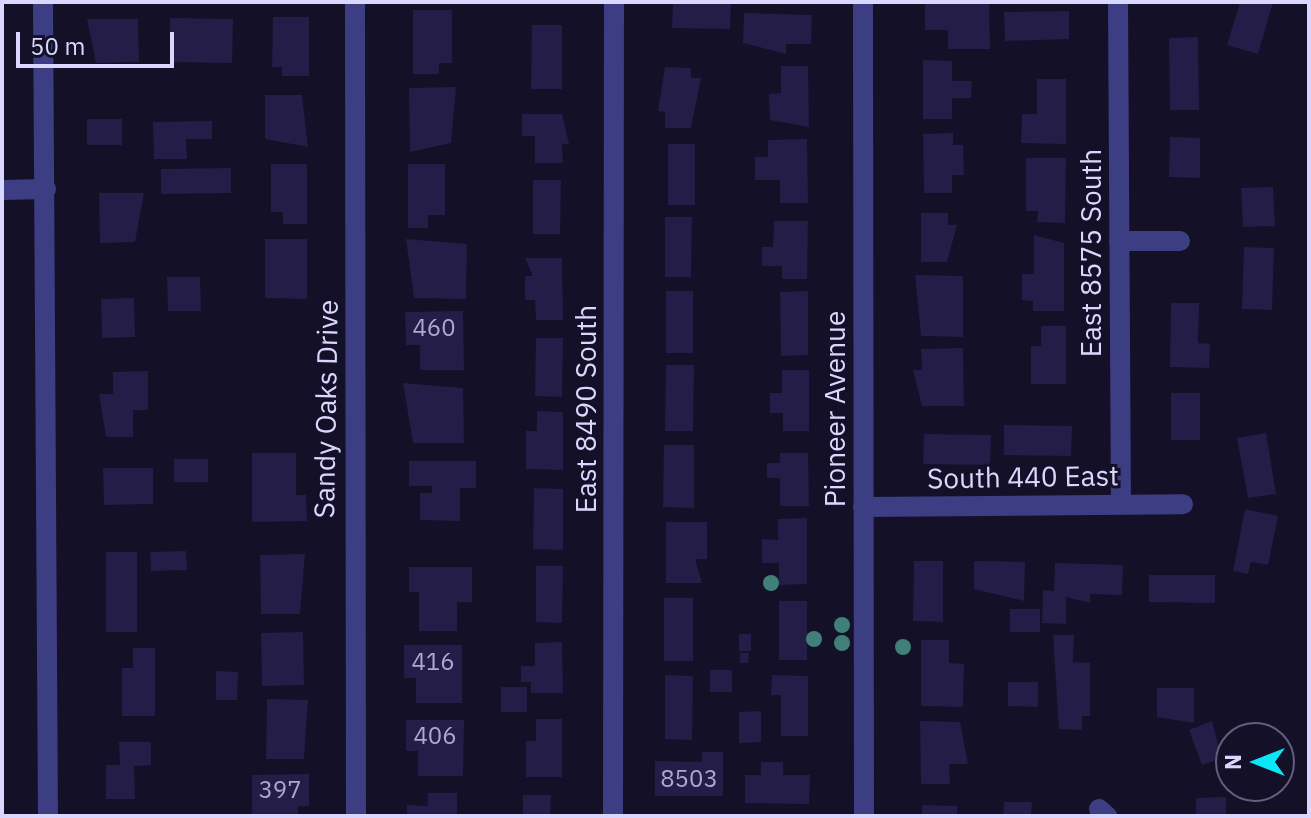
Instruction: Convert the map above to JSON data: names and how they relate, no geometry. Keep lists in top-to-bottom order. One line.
{"streets":{"street":["East 8575 South","Sandy Oaks Drive","East 8490 South","Pioneer Avenue","South 440 East"]},"crossings":[["East 8575 South","South 440 East"],["Pioneer Avenue","South 440 East"]],"house_numbers":["460","416","406","8503","397"],"scale_bar":"50 m","north":"left"}
